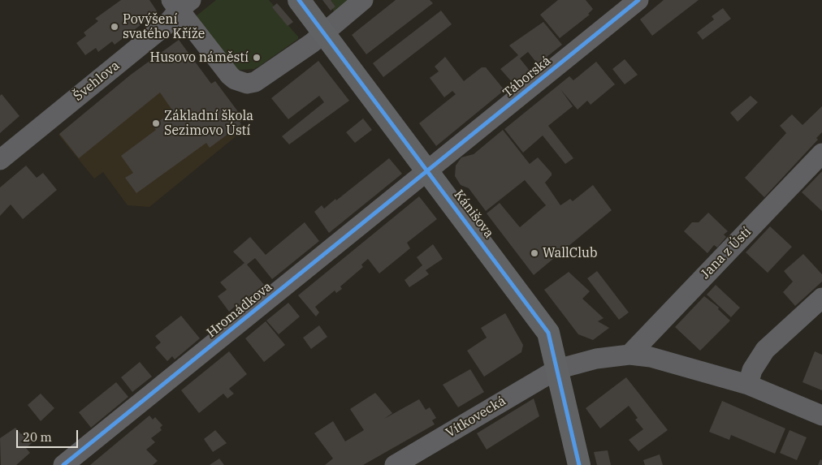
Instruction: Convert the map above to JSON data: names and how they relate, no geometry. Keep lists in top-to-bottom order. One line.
{"streets":{"street":["Táborská","Švehlova","Kánišova","Jana z Ústí","Hromádkova","Vítkovecká"]},"crossings":[["Táborská","Kánišova"],["Táborská","Hromádkova"],["Kánišova","Hromádkova"],["Kánišova","Vítkovecká"]],"places":["Povýšení svatého Kříže","Husovo náměstí","Základní škola Sezimovo Ústí","WallClub"],"scale_bar":"20 m"}
